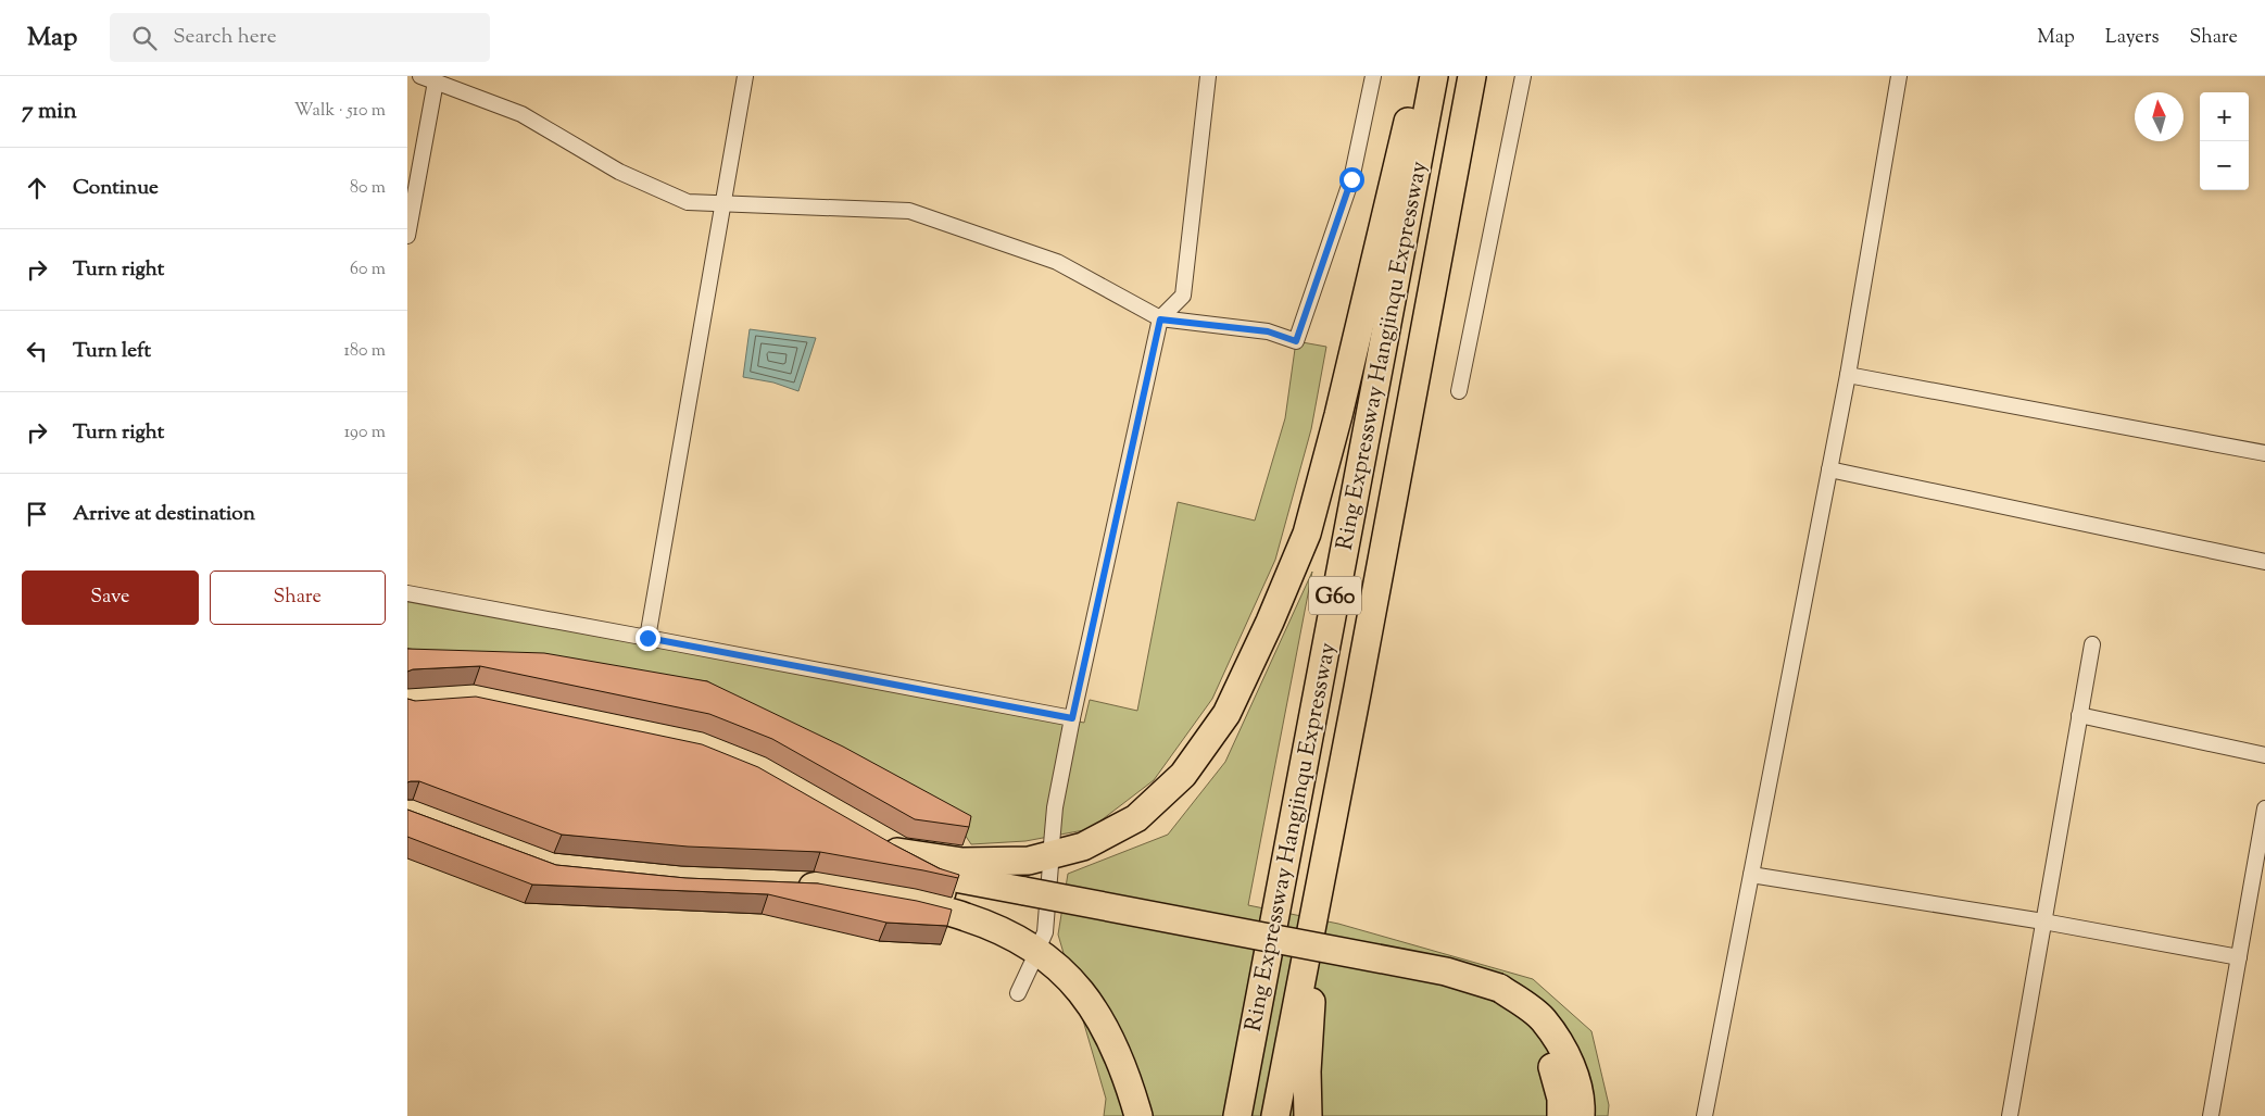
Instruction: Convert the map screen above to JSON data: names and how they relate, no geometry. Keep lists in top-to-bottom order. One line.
{"streets":{"highway":["Ring Expressway Hangjinqu Expressway","G60"]},"north":"top","page":{"header":"Map","search":"Search here","nav":["Map","Layers","Share"],"heading":["7 min","Walk · 510 m"],"map_buttons":["+","−"],"list":[["Continue","80 m"],["Turn right","60 m"],["Turn left","180 m"],["Turn right","190 m"],"Arrive at destination"],"buttons":["Save","Share"]}}
